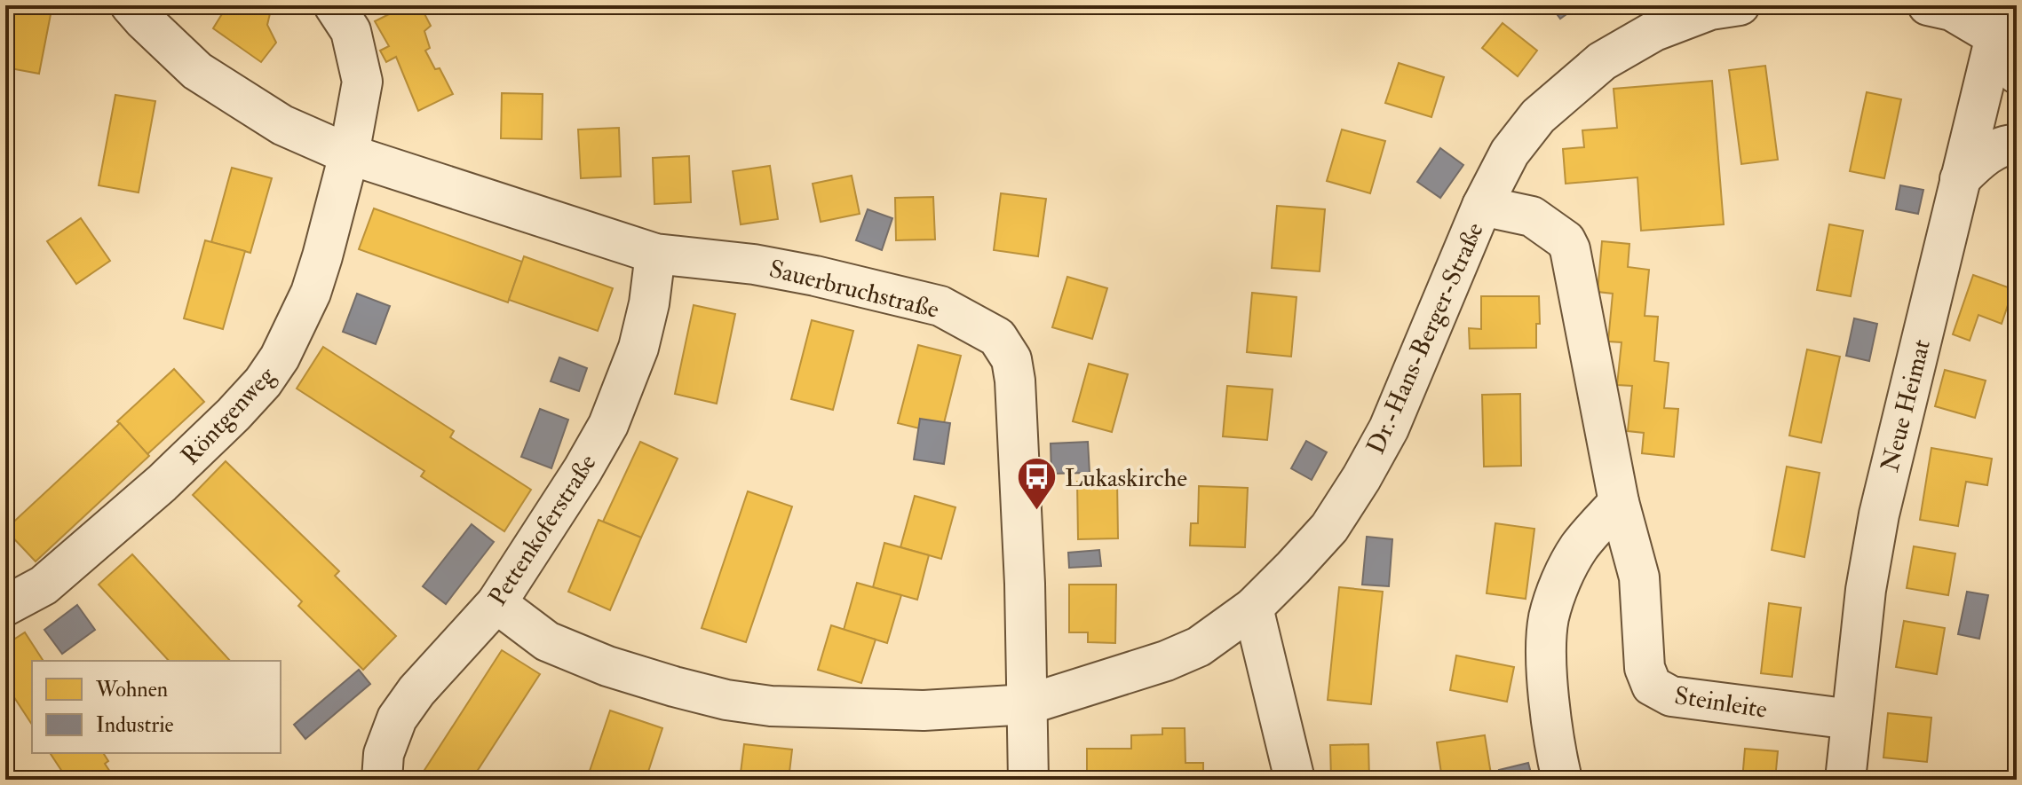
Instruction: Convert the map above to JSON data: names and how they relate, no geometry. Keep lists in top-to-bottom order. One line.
{"streets":{"street":["Sauerbruchstraße","Dr.-Hans-Berger-Straße","Neue Heimat","Röntgenweg","Pettenkoferstraße","Steinleite"]},"crossings":[["Sauerbruchstraße","Dr.-Hans-Berger-Straße"],["Sauerbruchstraße","Röntgenweg"],["Sauerbruchstraße","Pettenkoferstraße"],["Dr.-Hans-Berger-Straße","Pettenkoferstraße"],["Dr.-Hans-Berger-Straße","Steinleite"],["Neue Heimat","Steinleite"]],"places":{"bus stop":["Lukaskirche"]},"legend":["Wohnen","Industrie"]}
